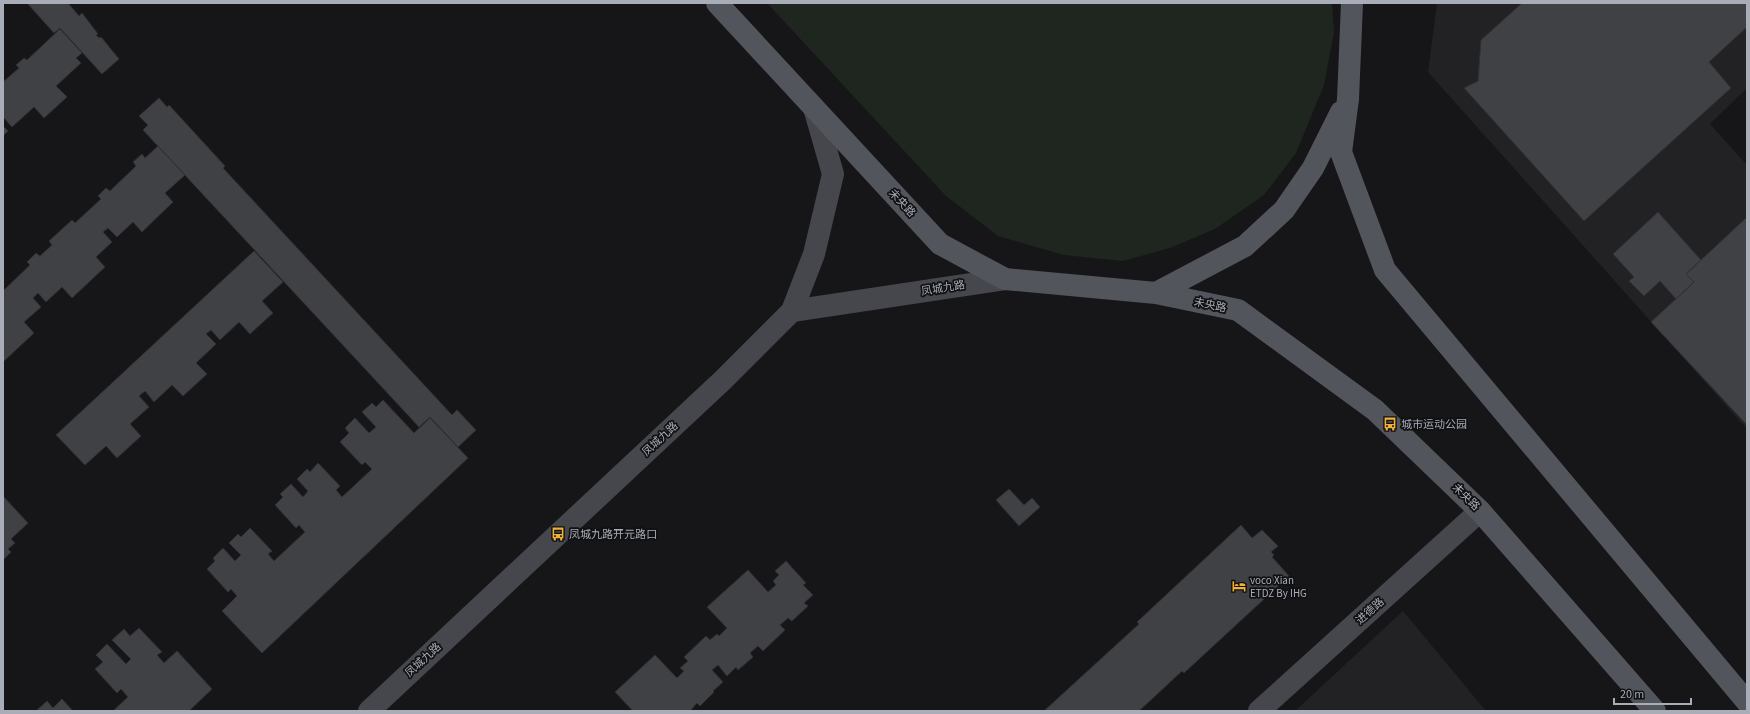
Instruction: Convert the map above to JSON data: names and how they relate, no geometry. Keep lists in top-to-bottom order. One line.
{"streets":{"main road":["未央路"],"street":["凤城九路","进德路"]},"crossings":[["未央路","凤城九路"],["未央路","进德路"]],"places":{"bus stop":["城市运动公园","凤城九路开元路口"],"hotel":["voco Xian ETDZ By IHG"]},"scale_bar":"20 m"}
